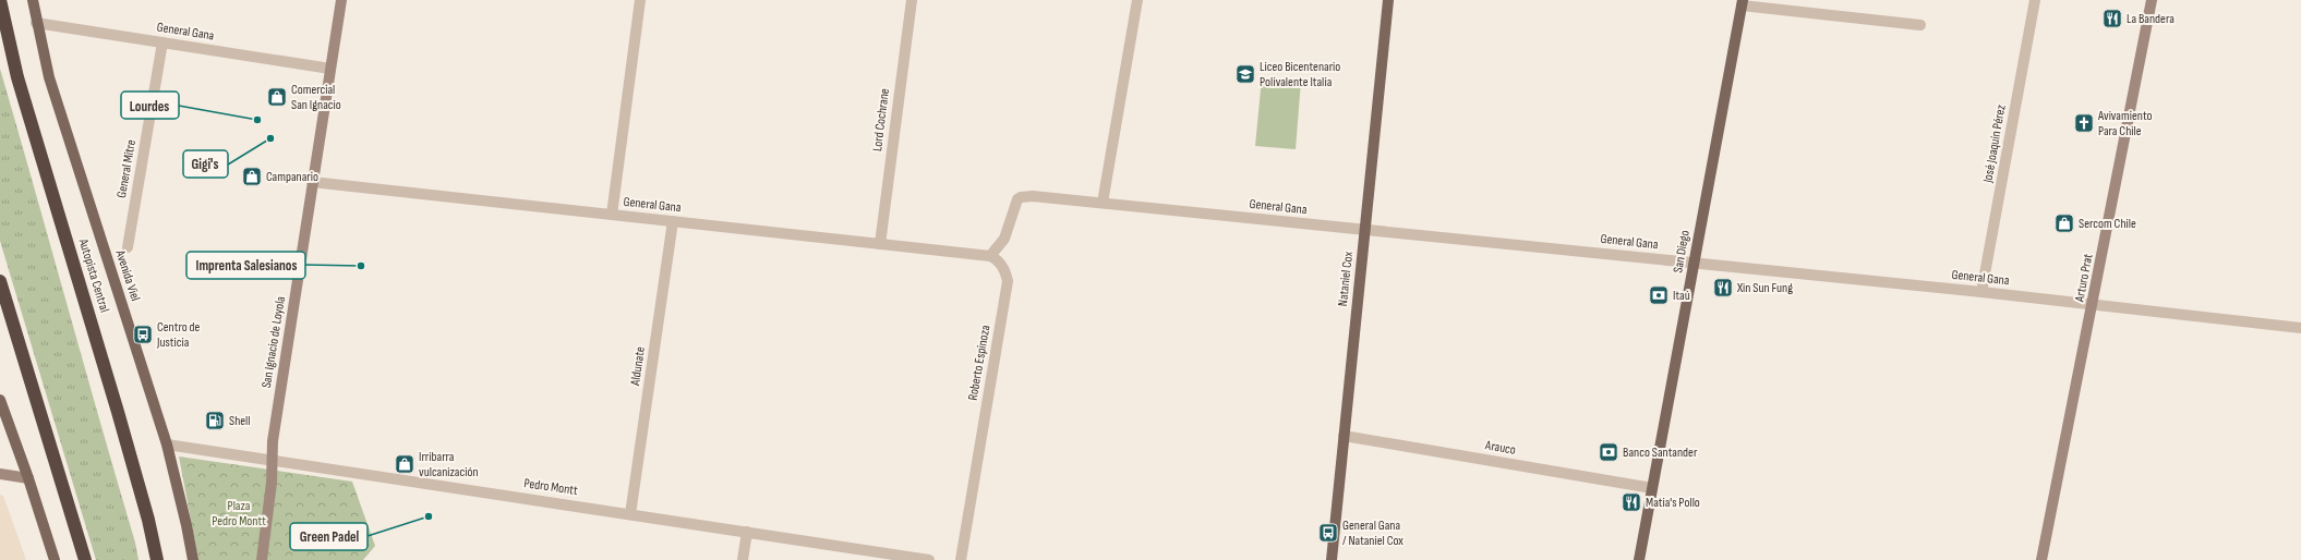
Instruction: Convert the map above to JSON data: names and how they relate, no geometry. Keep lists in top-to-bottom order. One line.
{"streets":{"highway":["Autopista Central"],"main road":["San Diego","Avenida Viel","Nataniel Cox"],"street":["General Gana","Lord Cochrane","José Joaquín Pérez","General Mitre","Arturo Prat","San Ignacio de Loyola","Roberto Espinoza","Aldunate","Arauco","Pedro Montt"]},"crossings":[["General Gana","Lord Cochrane"],["General Gana","José Joaquín Pérez"],["General Gana","General Mitre"],["General Gana","San Diego"],["General Gana","Avenida Viel"],["General Gana","Arturo Prat"],["General Gana","Nataniel Cox"],["General Gana","San Ignacio de Loyola"],["General Gana","Roberto Espinoza"],["General Gana","Aldunate"],["San Diego","Arauco"],["Avenida Viel","Pedro Montt"],["Nataniel Cox","Arauco"],["San Ignacio de Loyola","Pedro Montt"],["Aldunate","Pedro Montt"]],"parks":["Plaza Pedro Montt"],"places":{"restaurant":["La Bandera","Xin Sun Fung","Matia's Pollo"],"school or university":["Liceo Bicentenario Polivalente Italia"],"shop":["Comercial San Ignacio","Campanario","Sercom Chile","Irribarra vulcanización"],"other":["Lourdes","Gigi's","Imprenta Salesianos","Green Padel"],"church":["Avivamiento Para Chile"],"bank":["Itaú","Banco Santander"],"bus stop":["Centro de Justicia","General Gana / Nataniel Cox"],"fuel station":["Shell"]}}
